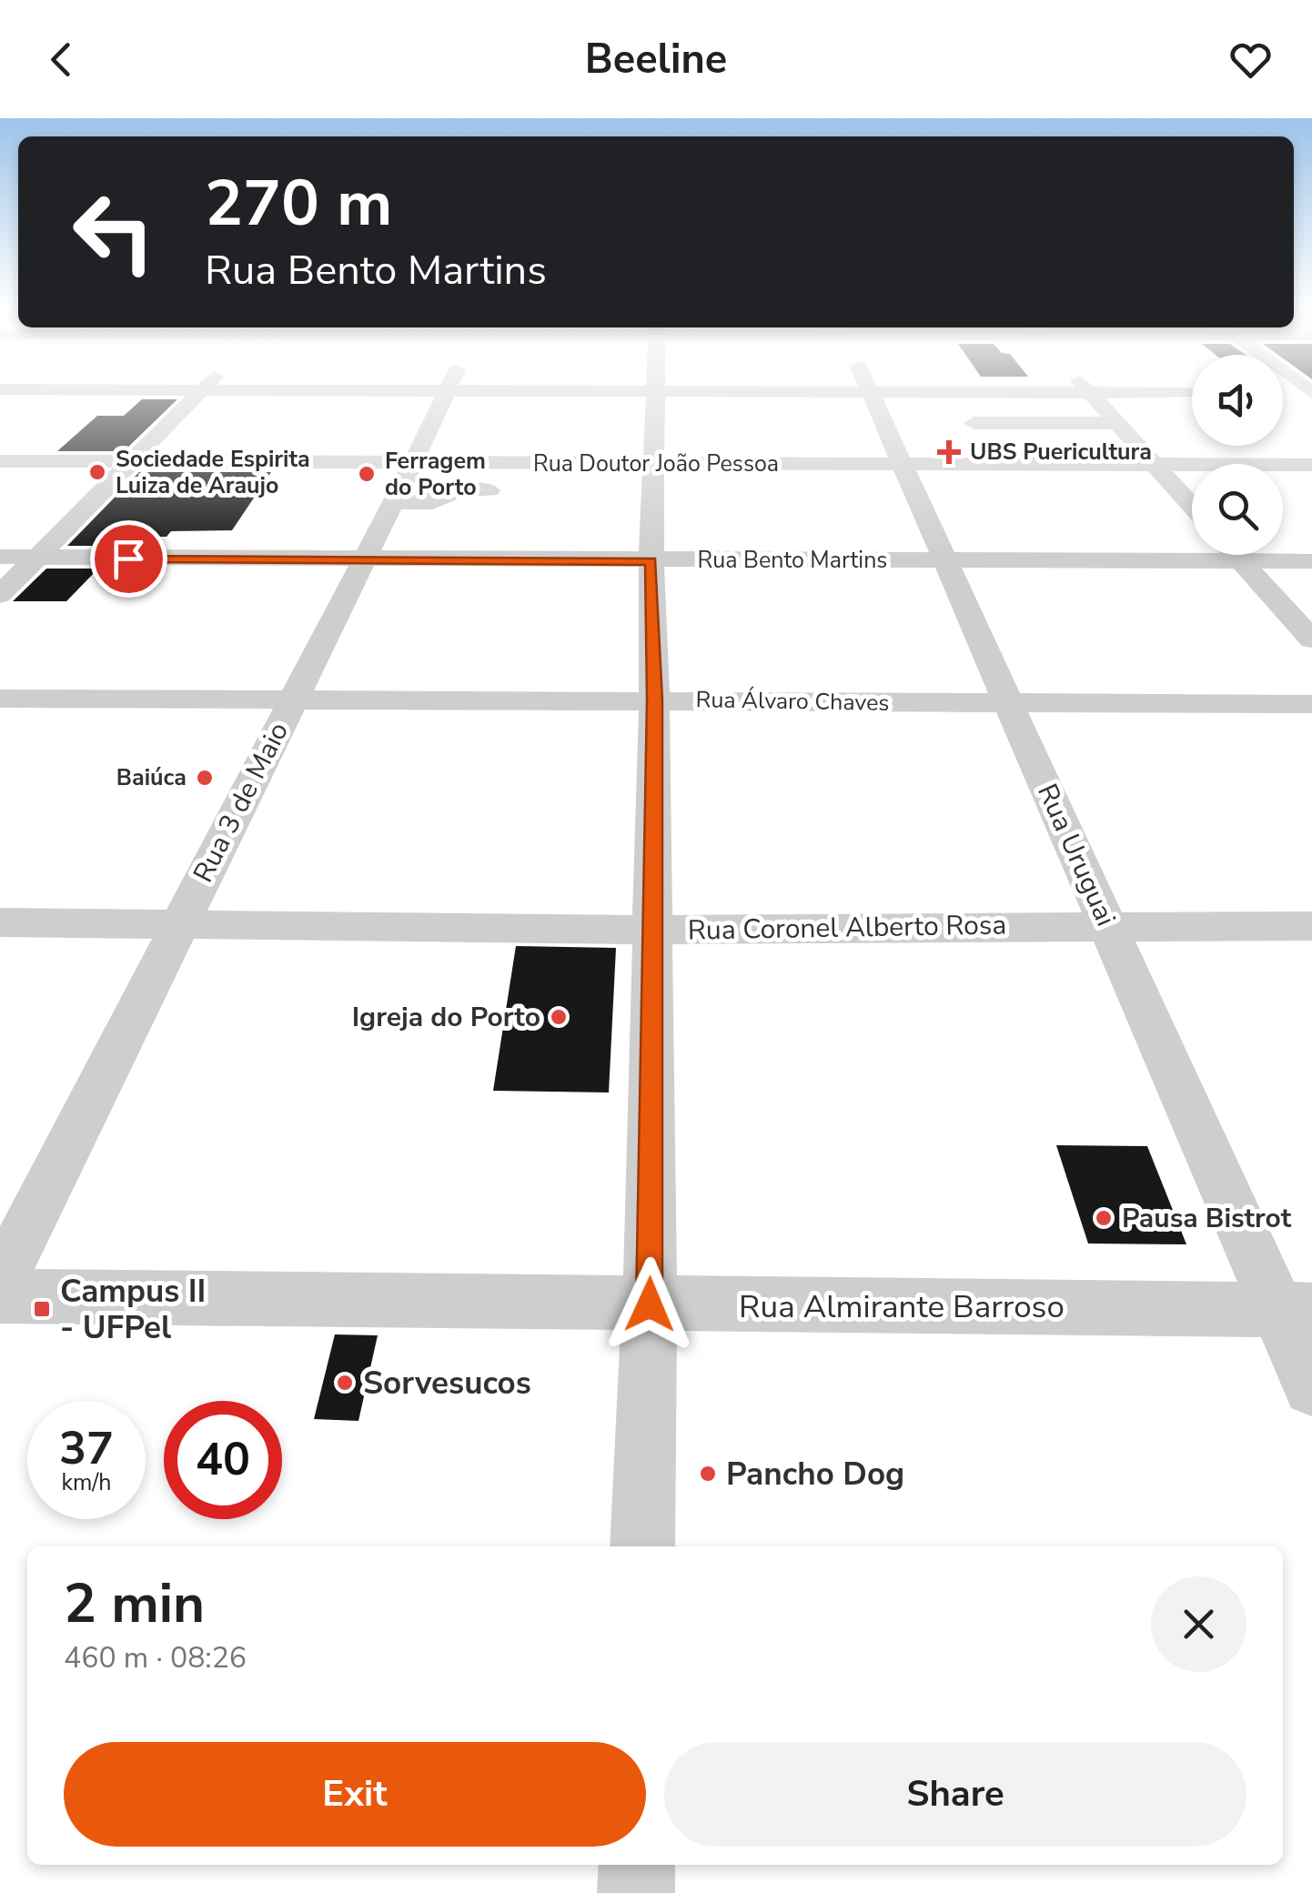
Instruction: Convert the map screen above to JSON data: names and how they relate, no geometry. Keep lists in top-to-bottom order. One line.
{"streets":{"street":["Rua Doutor João Pessoa","Rua Bento Martins","Rua Álvaro Chaves","Rua 3 de Maio","Rua Uruguai","Rua Coronel Alberto Rosa","Rua Almirante Barroso"]},"crossings":[["Rua Doutor João Pessoa","Rua 3 de Maio"],["Rua Doutor João Pessoa","Rua Uruguai"],["Rua Bento Martins","Rua 3 de Maio"],["Rua Bento Martins","Rua Uruguai"],["Rua Álvaro Chaves","Rua 3 de Maio"],["Rua Álvaro Chaves","Rua Uruguai"],["Rua 3 de Maio","Rua Coronel Alberto Rosa"],["Rua Uruguai","Rua Coronel Alberto Rosa"],["Rua Uruguai","Rua Almirante Barroso"]],"places":{"health":["UBS Puericultura"],"other":["Sociedade Espirita Luiza de Araujo","Ferragem do Porto","Baiúca","Igreja do Porto","Pausa Bistrot","Sorvesucos","Pancho Dog"],"transit":["Campus II - UFPel"]},"page":{"header":"Beeline","turn":["270 m","Rua Bento Martins"],"speed":"37 km/h","limit":"40","heading":["2 min","460 m · 08:26"],"buttons":["Exit","Share"]}}
